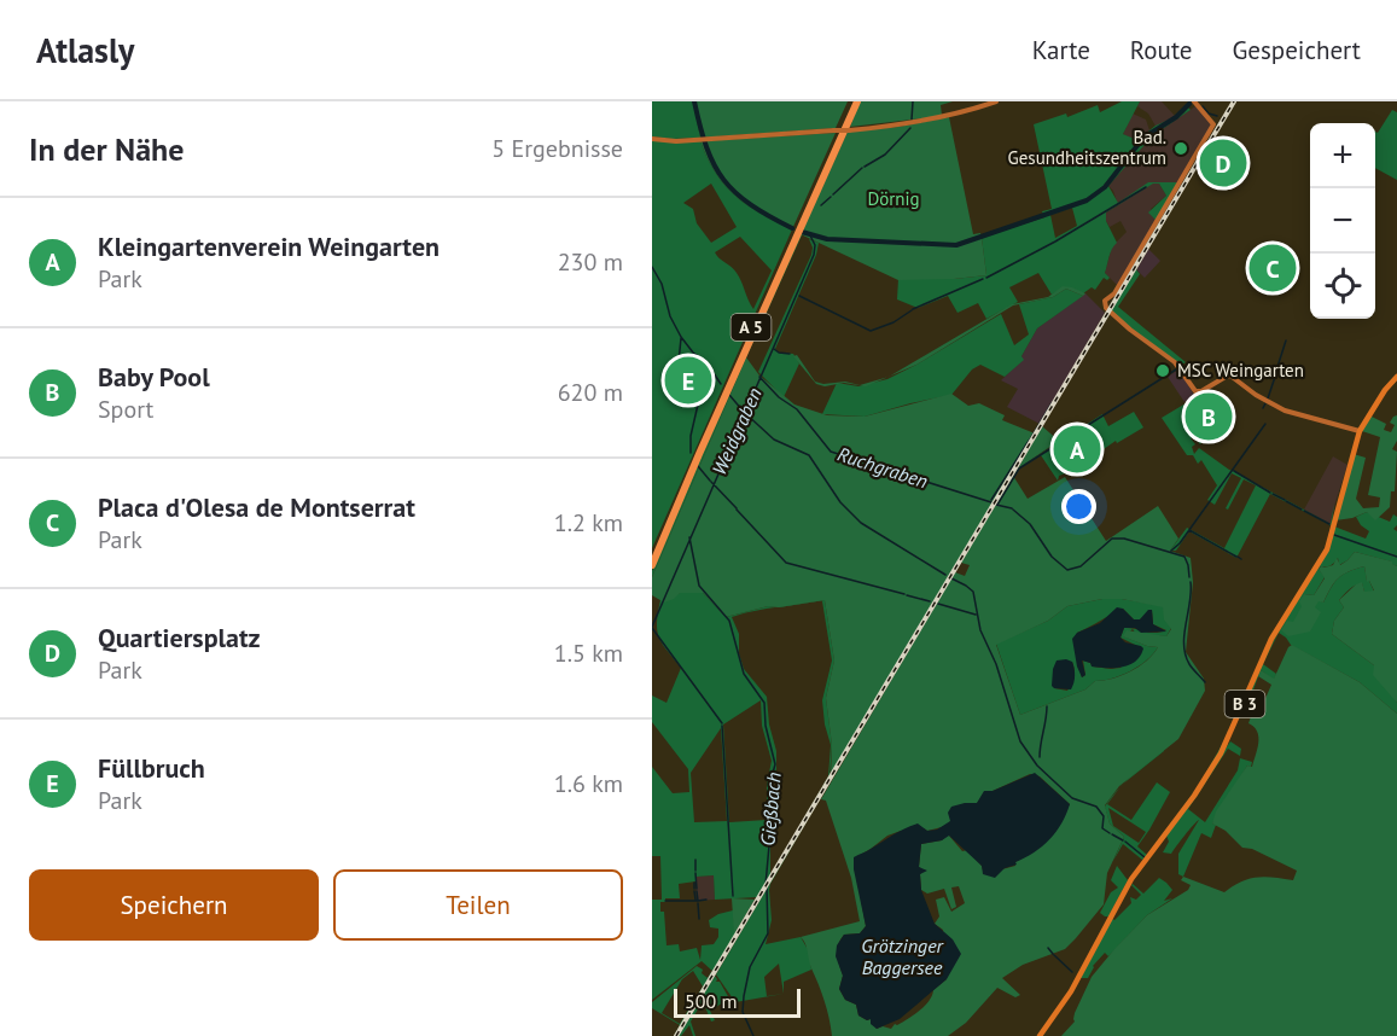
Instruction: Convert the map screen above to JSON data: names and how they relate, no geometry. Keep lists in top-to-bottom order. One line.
{"streets":{"highway":["A 5"],"main road":["B 3"]},"water":["Weidgraben","Ruchgraben","Gießbach","Grötzinger Baggersee"],"parks":["Dörnig"],"places":["Bad. Gesundheitszentrum","MSC Weingarten"],"scale_bar":"500 m","page":{"header":"Atlasly","nav":["Karte","Route","Gespeichert"],"heading":["In der Nähe","5 Ergebnisse"],"map_buttons":["+","−"],"pins":["D","C","E","B","A"],"list":[{"mark":"A","name":"Kleingartenverein Weingarten","note":"Park","value":"230 m"},{"mark":"B","name":"Baby Pool","note":"Sport","value":"620 m"},{"mark":"C","name":"Placa d'Olesa de Montserrat","note":"Park","value":"1.2 km"},{"mark":"D","name":"Quartiersplatz","note":"Park","value":"1.5 km"},{"mark":"E","name":"Füllbruch","note":"Park","value":"1.6 km"}],"buttons":["Speichern","Teilen"],"scale":"500 m"}}
